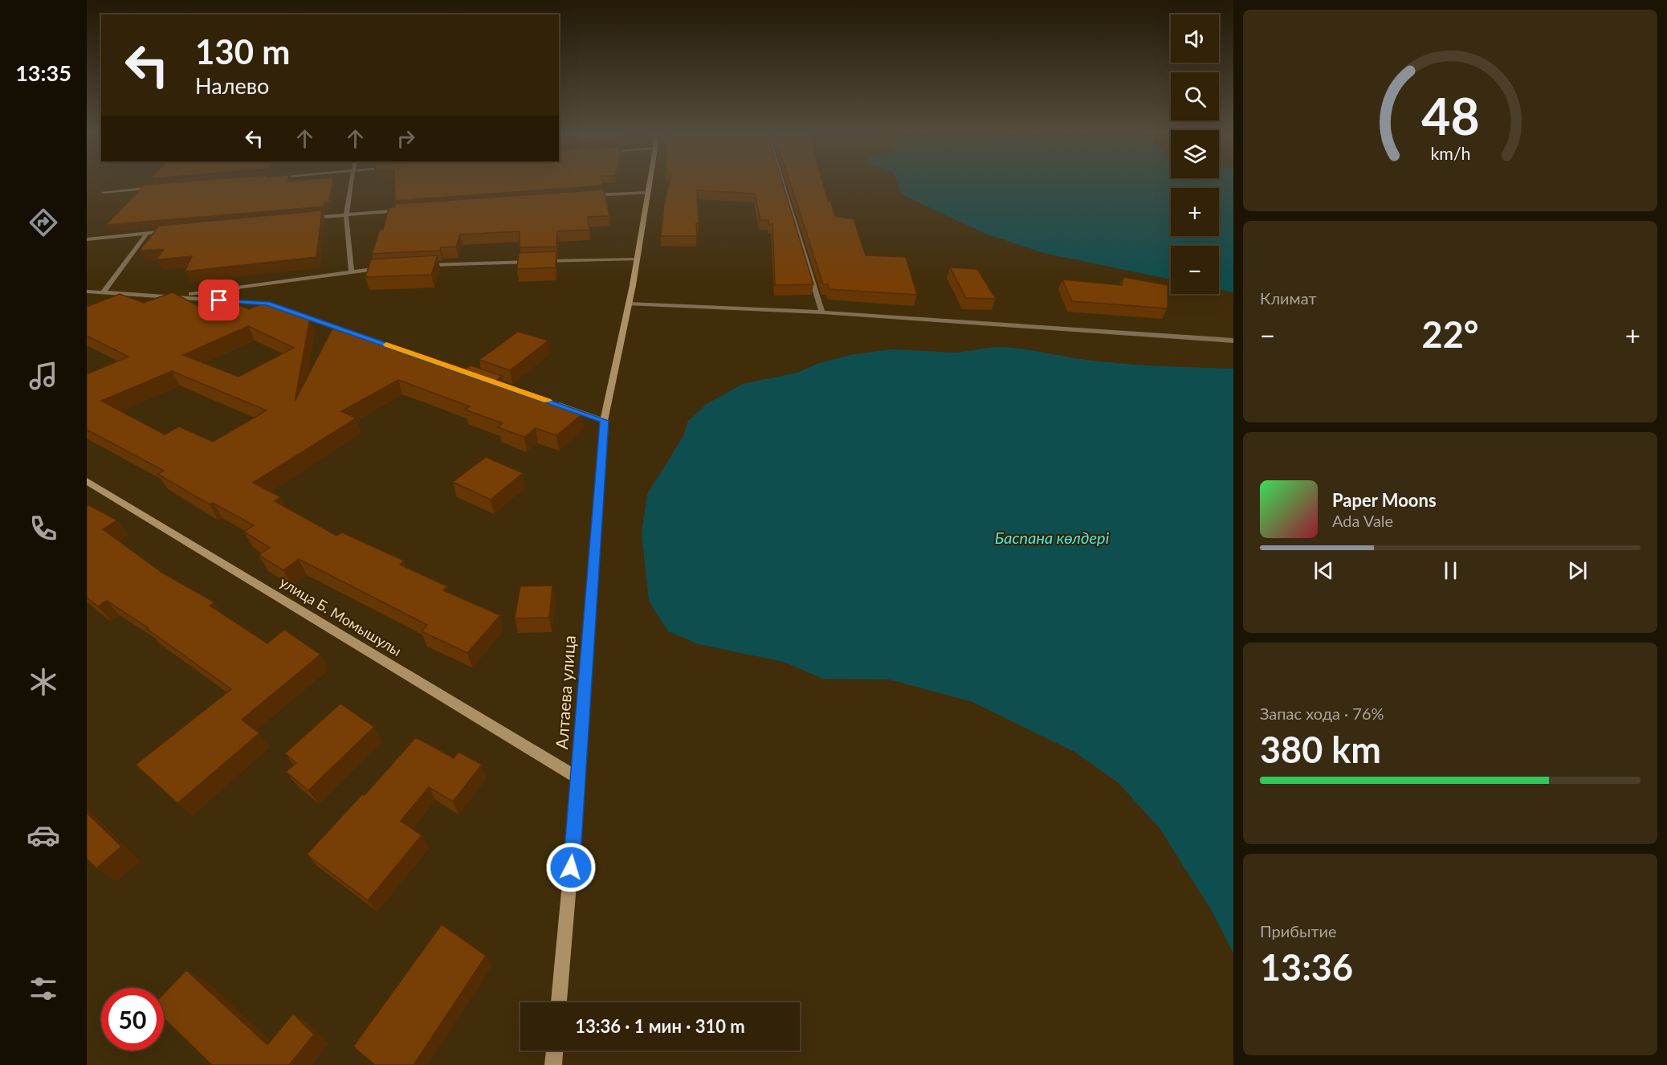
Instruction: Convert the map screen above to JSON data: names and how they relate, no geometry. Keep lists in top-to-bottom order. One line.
{"streets":{"main road":["улица Б. Момышулы","Алтаева улица"]},"crossings":[["улица Б. Момышулы","Алтаева улица"]],"water":["Баспана көлдері"],"page":{"tabs":"13:35","map_buttons":["+","−"],"turn":["130 m","Налево"],"tile":["Климат",["Запас хода · 76%","380 km"],["Прибытие","13:36"]],"heat":["−","22°","+"],"song":["Paper Moons","Ada Vale"],"limit":"50","trip":"13:36 · 1 мин · 310 m","gauge":["48","km/h"]}}
